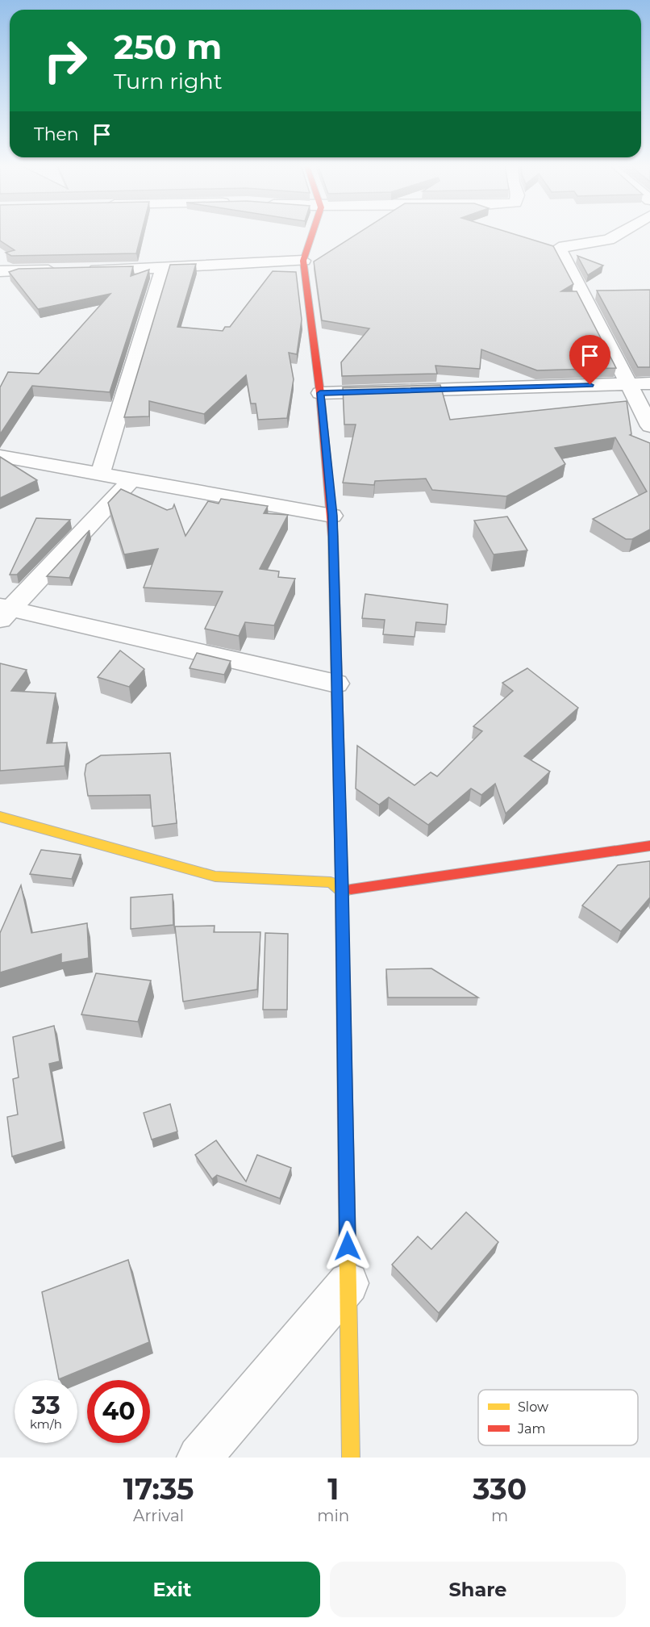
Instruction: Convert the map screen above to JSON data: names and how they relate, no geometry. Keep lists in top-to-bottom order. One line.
{"legend":["Slow","Jam"],"page":{"turn":["250 m","Turn right"],"then":"Then","speed":"33 km/h","limit":"40","eta":["17:35","Arrival","1","min","330","m"],"buttons":["Exit","Share"]}}
